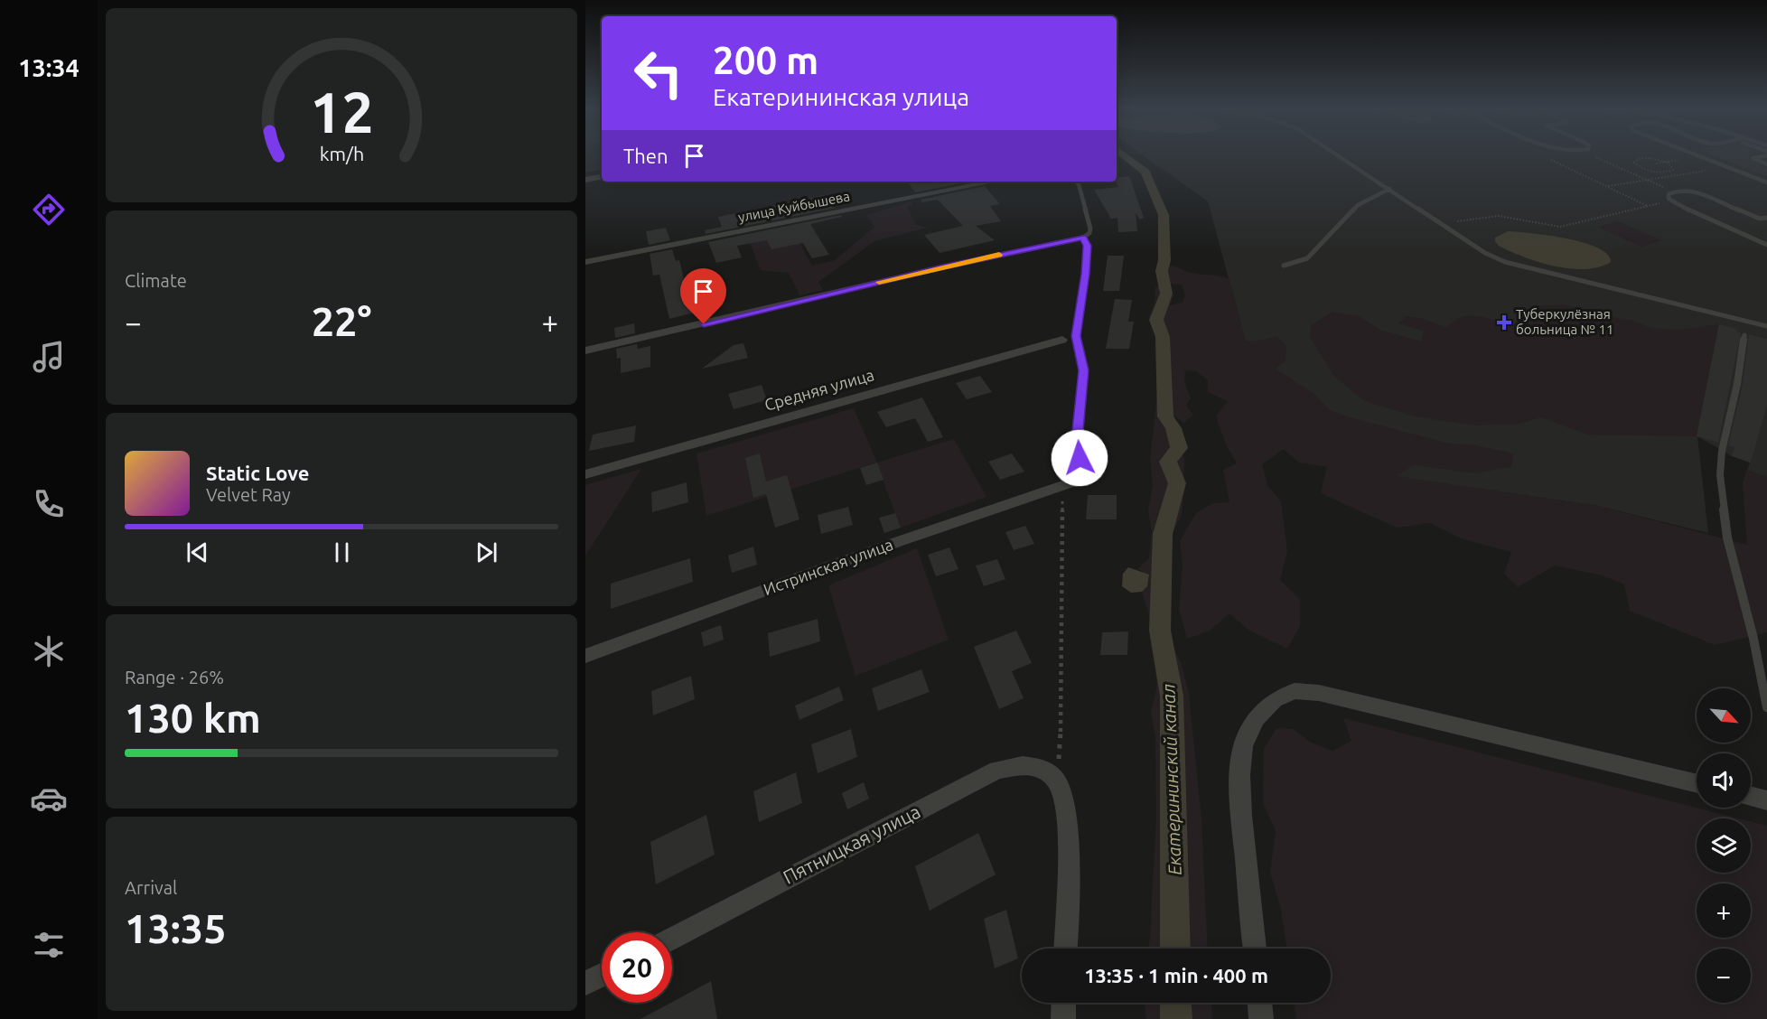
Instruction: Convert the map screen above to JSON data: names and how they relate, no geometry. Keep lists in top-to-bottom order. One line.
{"streets":{"street":["улица Куйбышева","Средняя улица","Истринская улица","Пятницкая улица"]},"water":["Екатерининский канал"],"places":{"health":["Туберкулёзная больница № 11"]},"north":"bottom right","page":{"tabs":"13:34","turn":["200 m","Екатерининская улица"],"then":"Then","tile":["Climate",["Range · 26%","130 km"],["Arrival","13:35"]],"heat":["−","22°","+"],"song":["Static Love","Velvet Ray"],"map_buttons":["+","−"],"limit":"20","trip":"13:35 · 1 min · 400 m","gauge":["12","km/h"]}}
